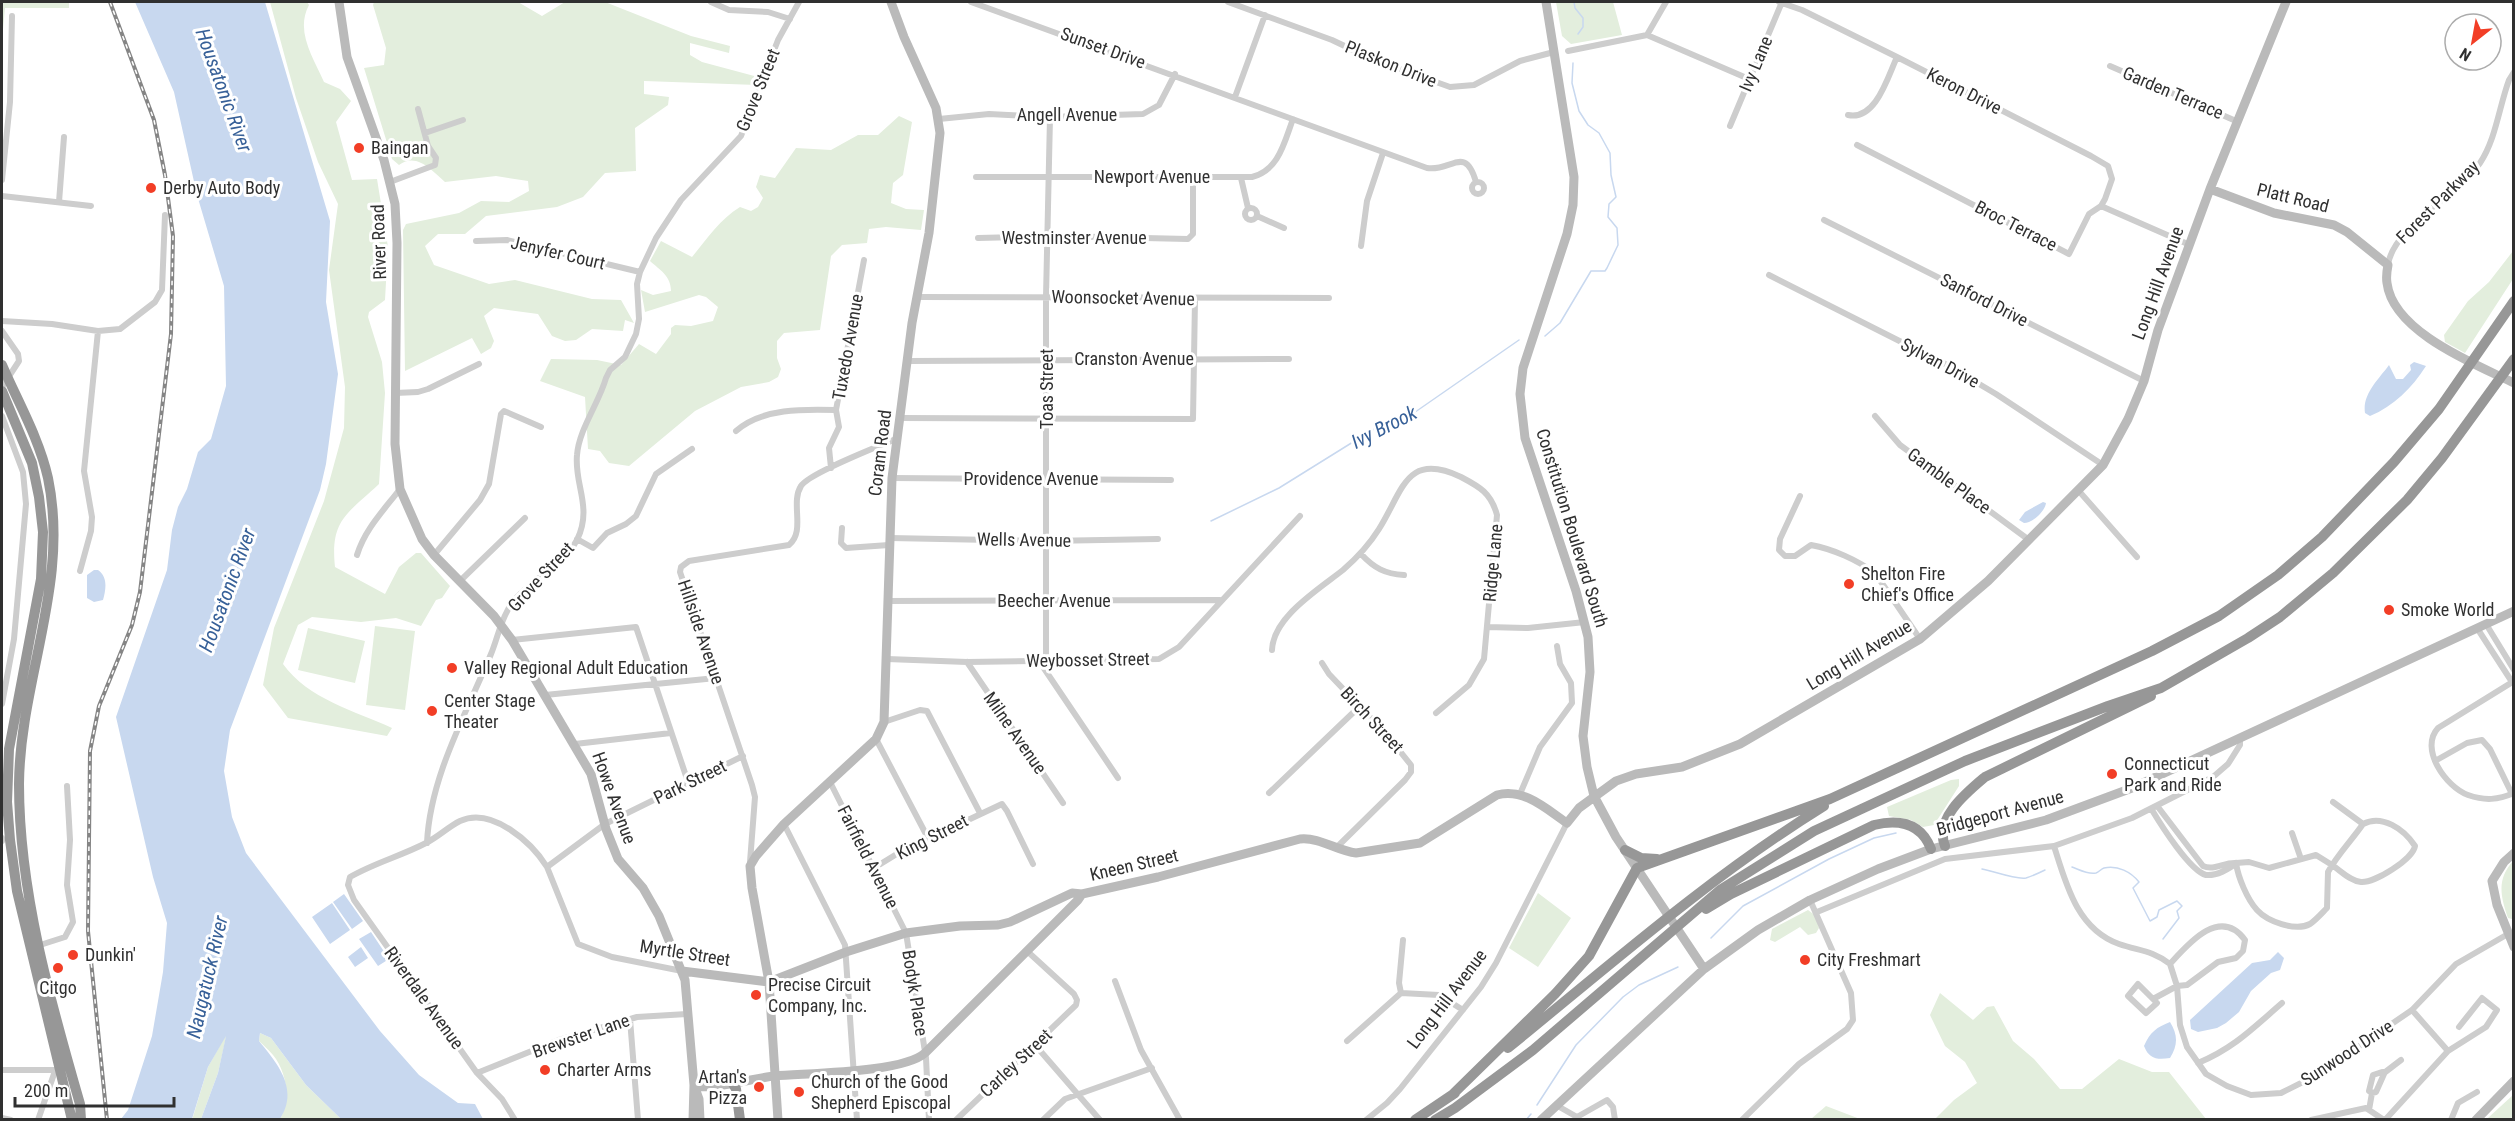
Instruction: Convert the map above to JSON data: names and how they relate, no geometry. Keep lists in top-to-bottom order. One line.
{"streets":{"street":["Sunset Drive","Plaskon Drive","Ivy Lane","Grove Street","Keron Drive","Garden Terrace","Angell Avenue","Newport Avenue","Platt Road","Forest Parkway","Broc Terrace","Westminster Avenue","River Road","Jenyfer Court","Long Hill Avenue","Woonsocket Avenue","Sanford Drive","Tuxedo Avenue","Cranston Avenue","Sylvan Drive","Toas Street","Coram Road","Providence Avenue","Gamble Place","Constitution Boulevard South","Wells Avenue","Ridge Lane","Beecher Avenue","Hillside Avenue","Weybosset Street","Birch Street","Milne Avenue","Park Street","Howe Avenue","Bridgeport Avenue","King Street","Fairfield Avenue","Kneen Street","Myrtle Street","Bodyk Place","Riverdale Avenue","Brewster Lane","Sunwood Drive","Carley Street"]},"crossings":[["Sunset Drive","Angell Avenue"],["Sunset Drive","Newport Avenue"],["Plaskon Drive","Constitution Boulevard South"],["Ivy Lane","Keron Drive"],["Grove Street","Jenyfer Court"],["Grove Street","Howe Avenue"],["Grove Street","Myrtle Street"],["Keron Drive","Broc Terrace"],["Garden Terrace","Long Hill Avenue"],["Angell Avenue","Toas Street"],["Angell Avenue","Coram Road"],["Newport Avenue","Westminster Avenue"],["Newport Avenue","Toas Street"],["Platt Road","Forest Parkway"],["Platt Road","Long Hill Avenue"],["Westminster Avenue","Toas Street"],["River Road","Howe Avenue"],["Long Hill Avenue","Sanford Drive"],["Long Hill Avenue","Sylvan Drive"],["Long Hill Avenue","Gamble Place"],["Long Hill Avenue","Constitution Boulevard South"],["Woonsocket Avenue","Toas Street"],["Woonsocket Avenue","Coram Road"],["Tuxedo Avenue","Hillside Avenue"],["Cranston Avenue","Toas Street"],["Cranston Avenue","Coram Road"],["Toas Street","Providence Avenue"],["Toas Street","Wells Avenue"],["Toas Street","Beecher Avenue"],["Toas Street","Weybosset Street"],["Coram Road","Providence Avenue"],["Coram Road","Wells Avenue"],["Coram Road","Beecher Avenue"],["Coram Road","Hillside Avenue"],["Coram Road","Weybosset Street"],["Coram Road","Fairfield Avenue"],["Constitution Boulevard South","Bridgeport Avenue"],["Beecher Avenue","Weybosset Street"],["Hillside Avenue","Park Street"],["Weybosset Street","Milne Avenue"],["Birch Street","Kneen Street"],["Park Street","Howe Avenue"],["Park Street","Myrtle Street"],["Howe Avenue","Kneen Street"],["Howe Avenue","Myrtle Street"],["Howe Avenue","Brewster Lane"],["King Street","Fairfield Avenue"],["Fairfield Avenue","Myrtle Street"],["Fairfield Avenue","Bodyk Place"],["Kneen Street","Myrtle Street"],["Kneen Street","Bodyk Place"],["Kneen Street","Carley Street"],["Myrtle Street","Bodyk Place"],["Myrtle Street","Riverdale Avenue"],["Riverdale Avenue","Brewster Lane"]],"water":["Housatonic River","Ivy Brook","Naugatuck River"],"places":["Baingan","Derby Auto Body","Shelton Fire Chief's Office","Smoke World","Valley Regional Adult Education","Center Stage Theater","Connecticut Park and Ride","Dunkin'","City Freshmart","Citgo","Precise Circuit Company, Inc.","Charter Arms","Artan's Pizza","Church of the Good Shepherd Episcopal"],"scale_bar":"200 m","north":"bottom left"}
